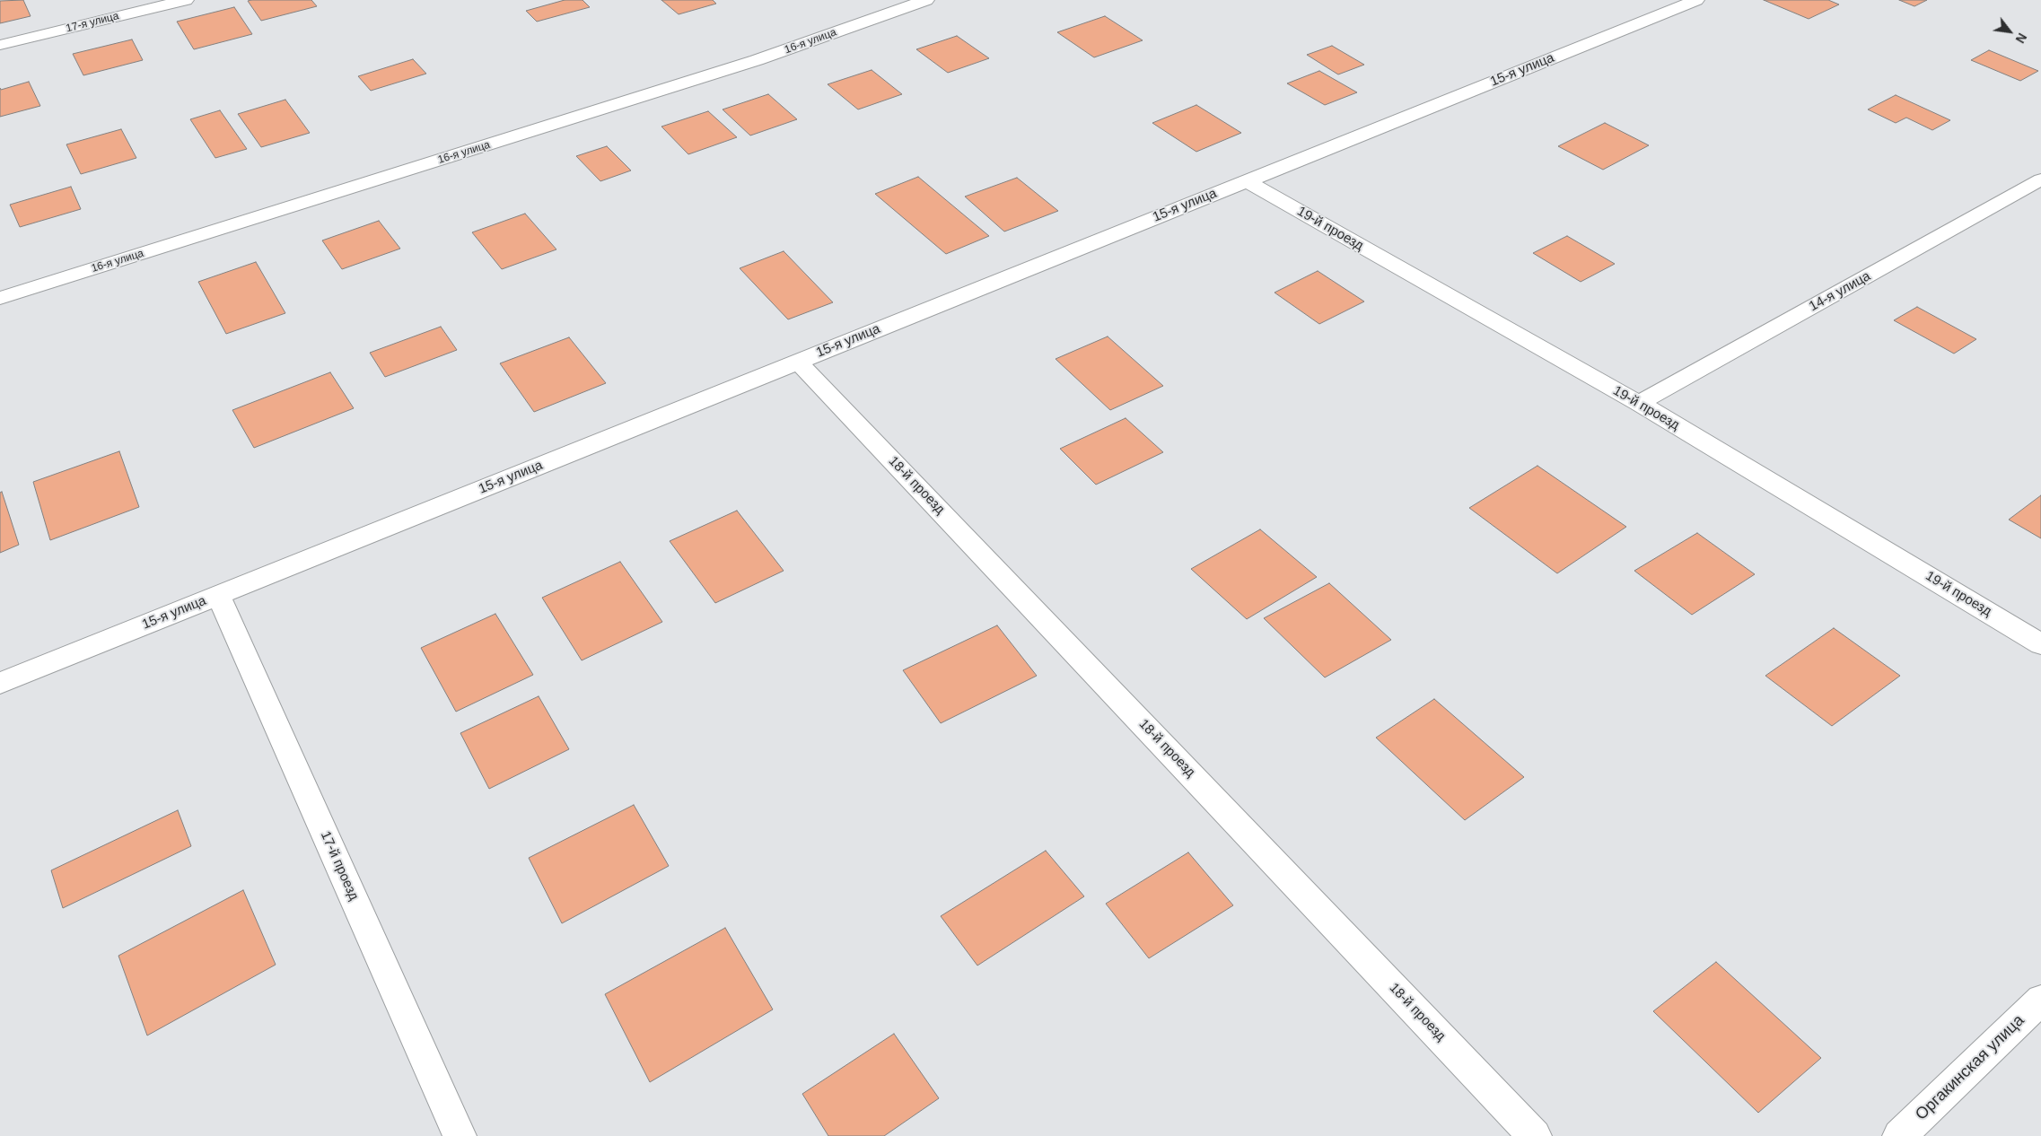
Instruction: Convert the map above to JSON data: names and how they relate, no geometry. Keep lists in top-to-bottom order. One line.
{"streets":{"street":["17-я улица","16-я улица","15-я улица","19-й проезд","14-я улица","18-й проезд","17-й проезд","Оргакинская улица"]},"crossings":[["15-я улица","19-й проезд"],["15-я улица","18-й проезд"],["15-я улица","17-й проезд"],["19-й проезд","14-я улица"]],"north":"bottom right"}
